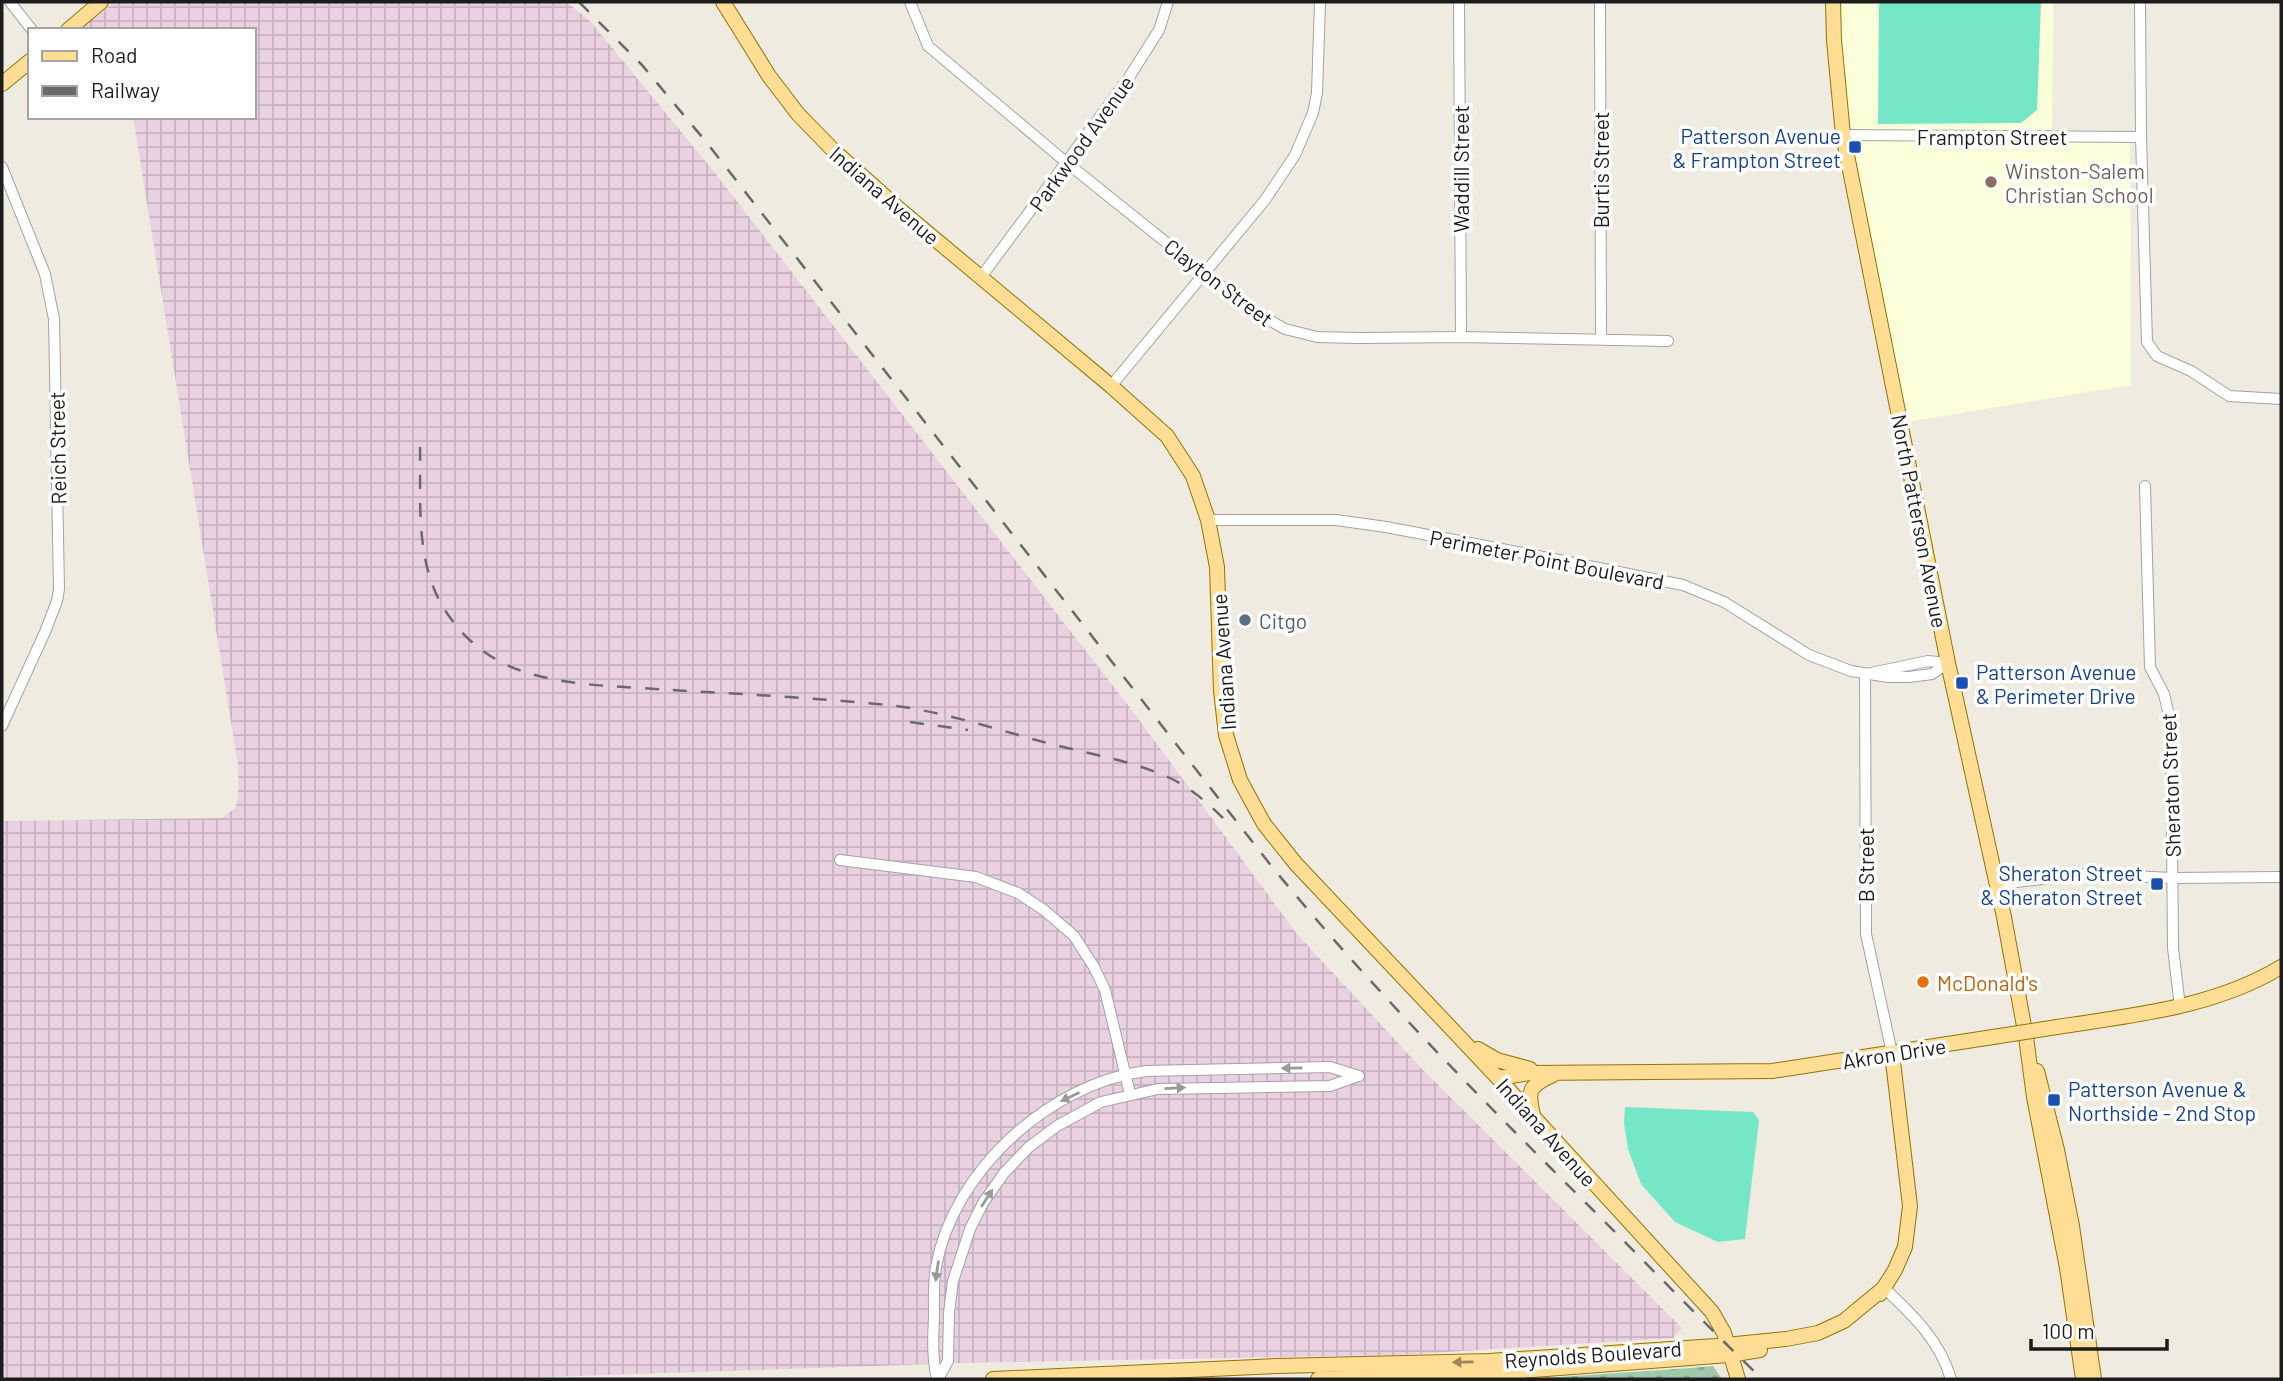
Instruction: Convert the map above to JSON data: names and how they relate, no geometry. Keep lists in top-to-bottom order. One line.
{"streets":{"main road":["Indiana Avenue","North Patterson Avenue","Akron Drive","Reynolds Boulevard"],"street":["Frampton Street","Parkwood Avenue","Waddill Street","Burtis Street","Clayton Street","Reich Street","Perimeter Point Boulevard","Sheraton Street","B Street"]},"crossings":[["Frampton Street","North Patterson Avenue"],["Parkwood Avenue","Indiana Avenue"],["Parkwood Avenue","Clayton Street"],["Waddill Street","Clayton Street"],["Burtis Street","Clayton Street"],["Indiana Avenue","Perimeter Point Boulevard"],["Indiana Avenue","Akron Drive"],["Indiana Avenue","Reynolds Boulevard"],["North Patterson Avenue","Perimeter Point Boulevard"],["North Patterson Avenue","Sheraton Street"],["Perimeter Point Boulevard","B Street"],["Sheraton Street","Akron Drive"],["B Street","Akron Drive"],["B Street","Reynolds Boulevard"],["Akron Drive","Reynolds Boulevard"]],"places":{"transit":["Patterson Avenue & Frampton Street","Patterson Avenue & Perimeter Drive","Sheraton Street & Sheraton Street","Patterson Avenue & Northside - 2nd Stop"],"other":["Winston-Salem Christian School","Citgo","McDonald's"]},"legend":["Road","Railway"],"scale_bar":"100 m"}
